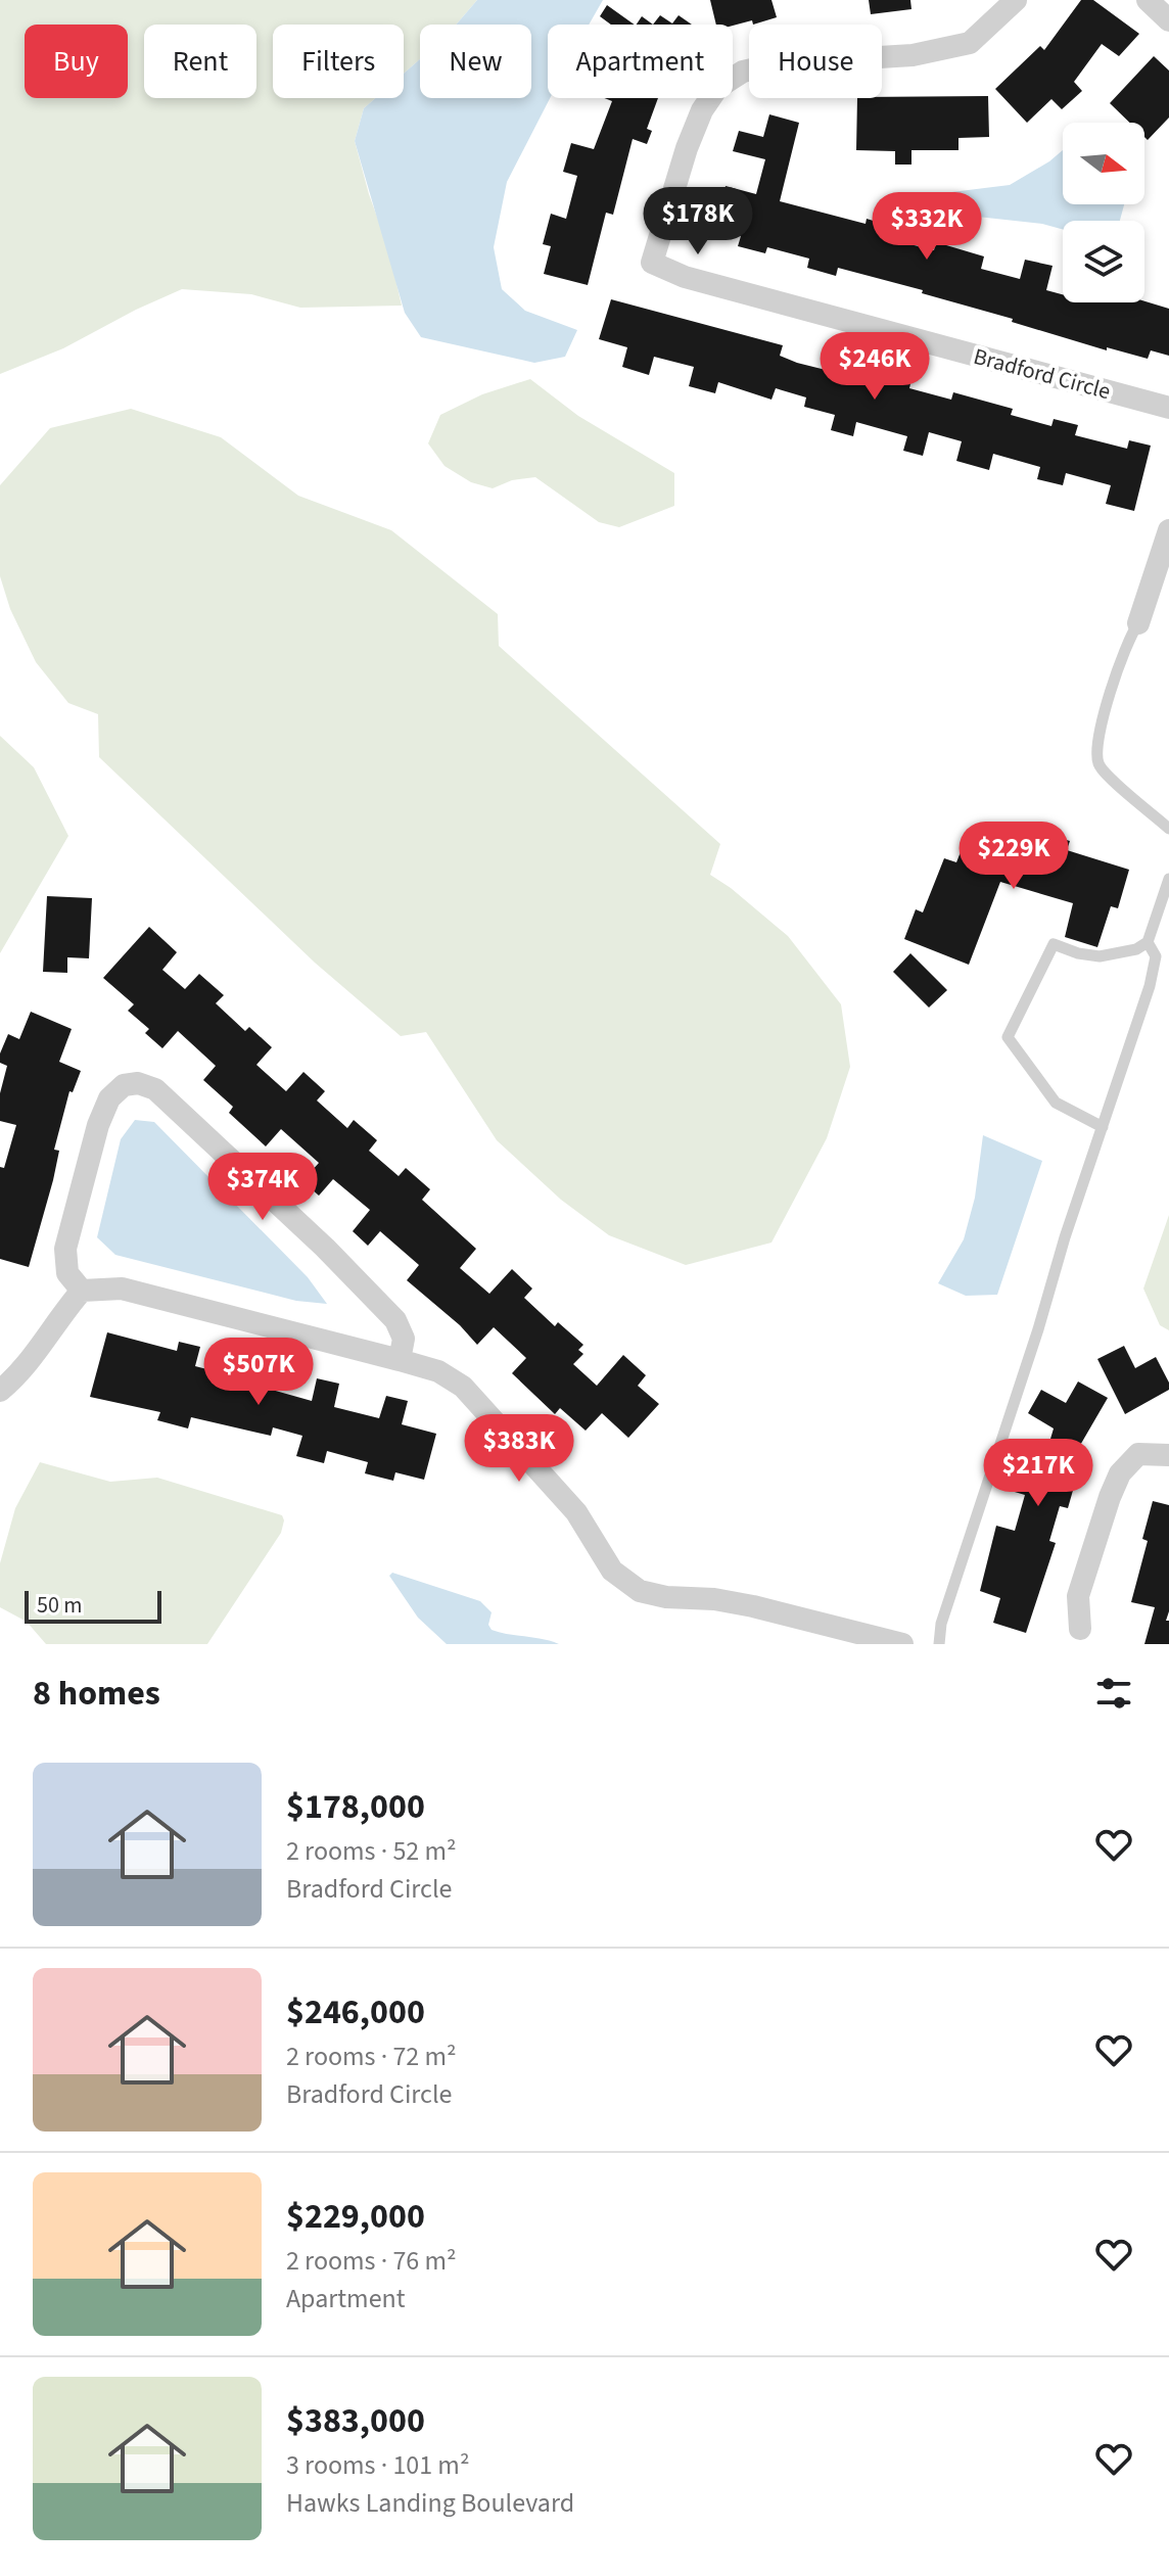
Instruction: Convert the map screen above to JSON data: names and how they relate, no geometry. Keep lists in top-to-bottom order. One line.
{"streets":{"street":["Bradford Circle"]},"scale_bar":"50 m","north":"right","page":{"chip":["Buy","Rent","Filters","New","Apartment","House"],"price":["$178K","$332K","$246K","$229K","$374K","$507K","$383K","$217K"],"scale":"50 m","heading":"8 homes","list":[{"name":"$178,000","note":"2 rooms · 52 m² · Bradford Circle"},{"name":"$246,000","note":"2 rooms · 72 m² · Bradford Circle"},{"name":"$229,000","note":"2 rooms · 76 m² · Apartment"},{"name":"$383,000","note":"3 rooms · 101 m² · Hawks Landing Boulevard"}]}}
